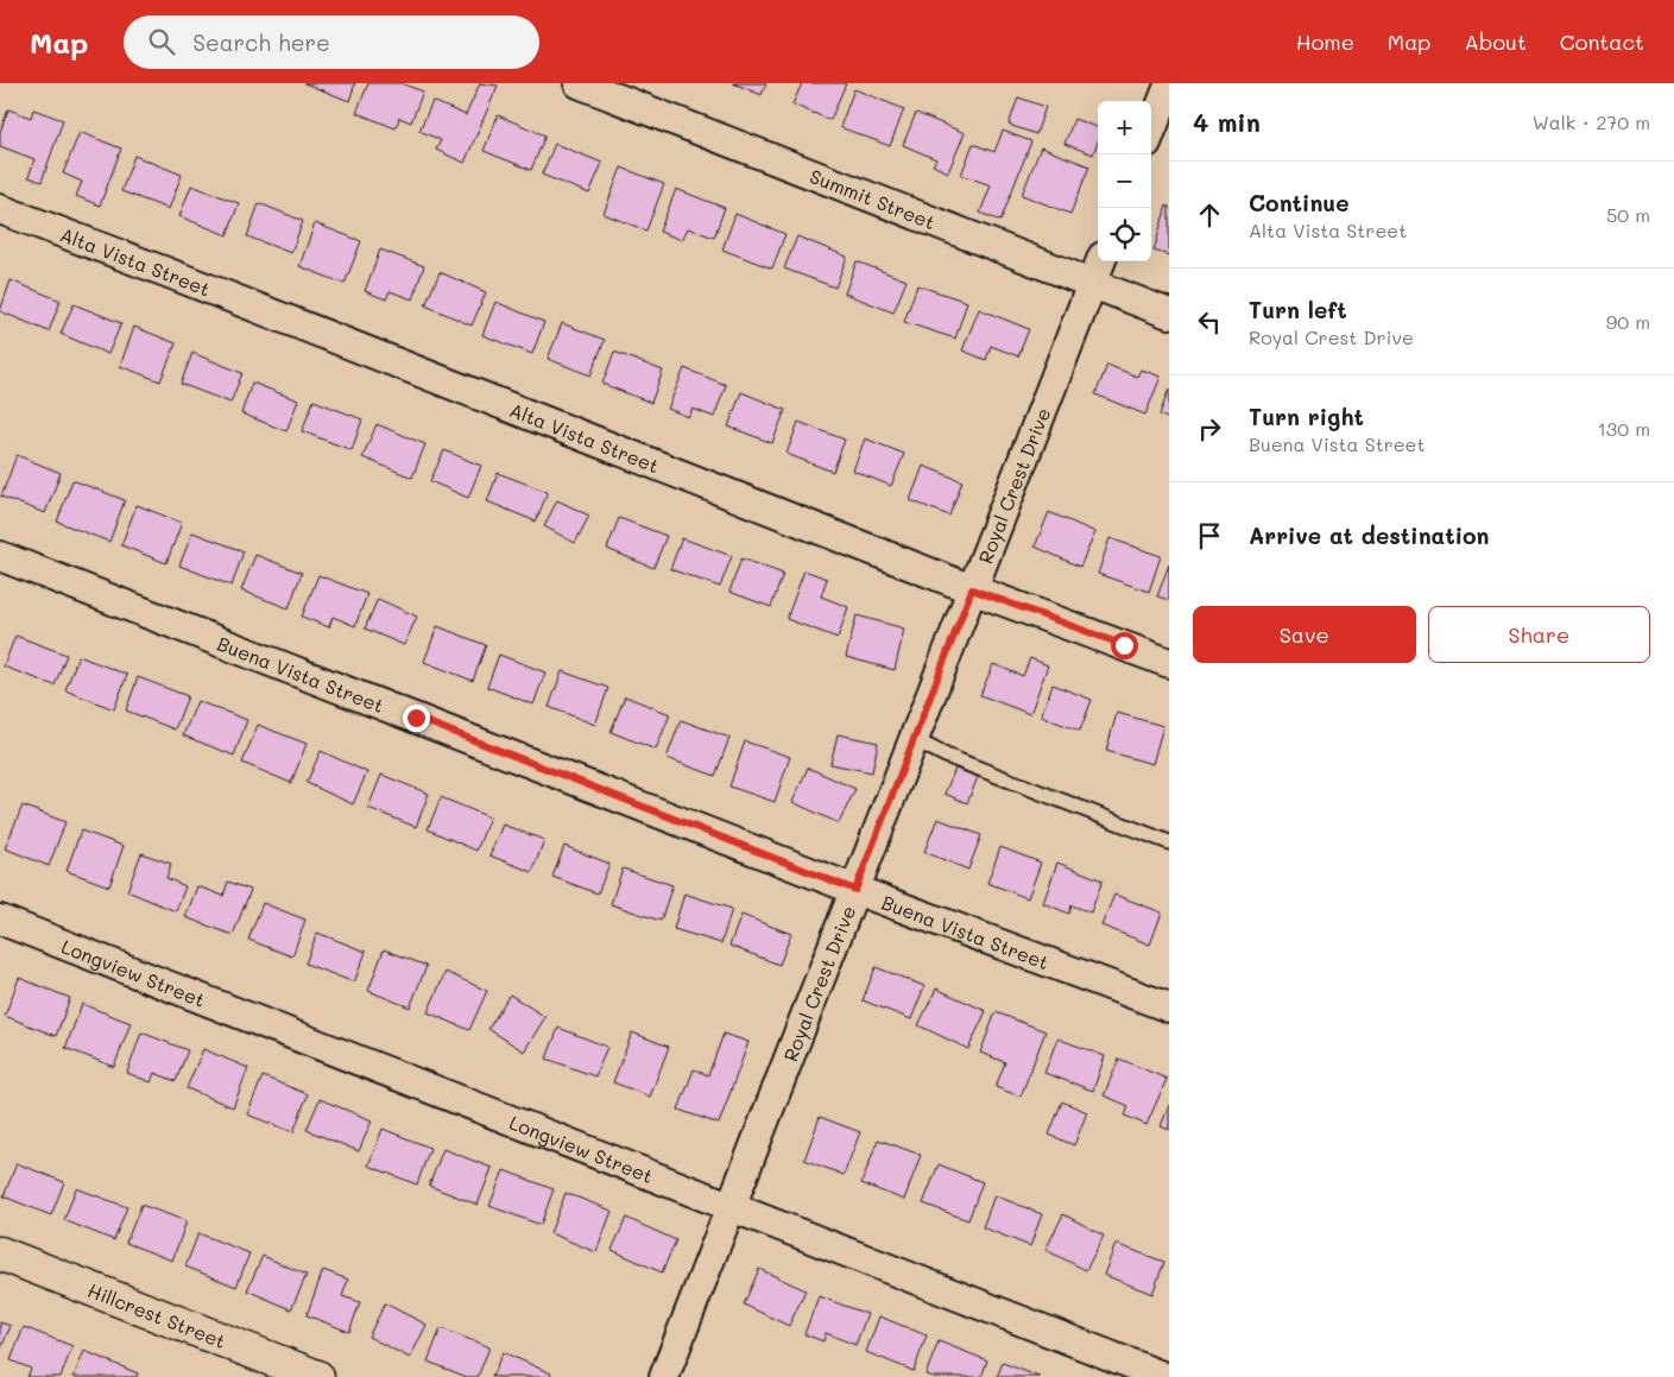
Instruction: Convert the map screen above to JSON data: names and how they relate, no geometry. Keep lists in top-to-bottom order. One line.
{"streets":{"street":["Summit Street","Alta Vista Street","Royal Crest Drive","Buena Vista Street","Longview Street","Hillcrest Street"]},"crossings":[["Summit Street","Royal Crest Drive"],["Alta Vista Street","Royal Crest Drive"],["Royal Crest Drive","Buena Vista Street"],["Royal Crest Drive","Longview Street"]],"page":{"header":"Map","search":"Search here","nav":["Home","Map","About","Contact"],"heading":["4 min","Walk · 270 m"],"map_buttons":["+","−"],"list":[["Continue","Alta Vista Street","50 m"],["Turn left","Royal Crest Drive","90 m"],["Turn right","Buena Vista Street","130 m"],"Arrive at destination"],"buttons":["Save","Share"]}}
